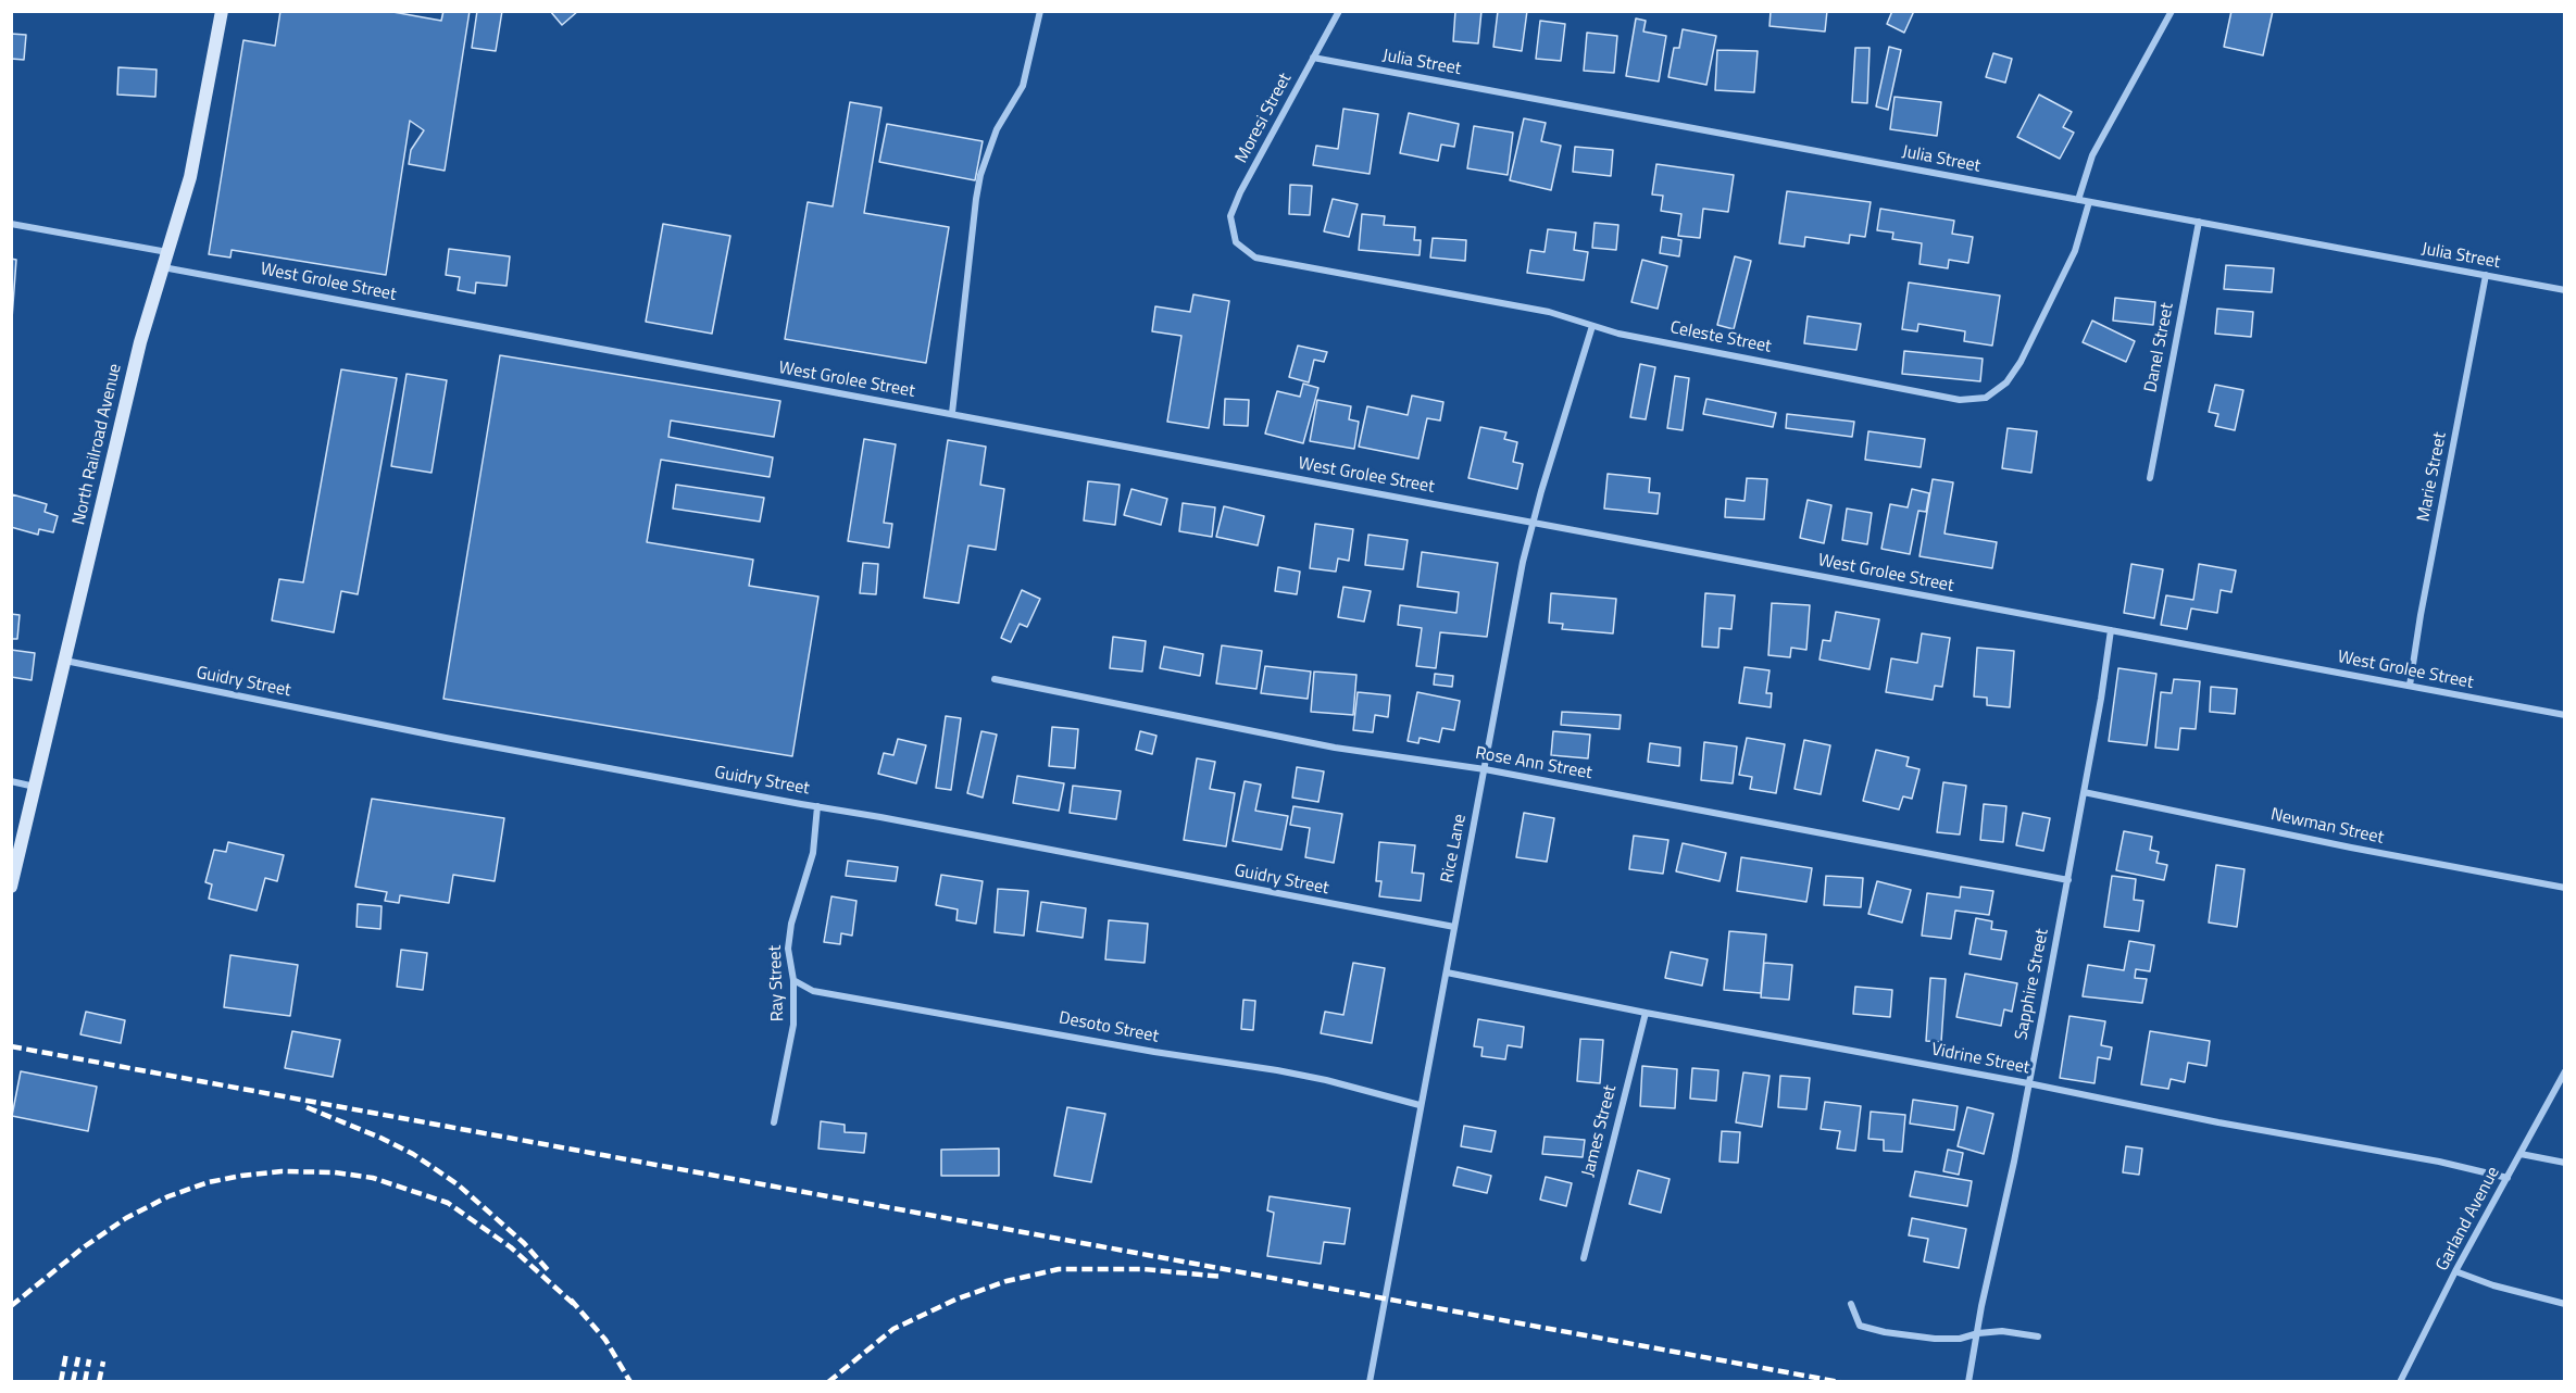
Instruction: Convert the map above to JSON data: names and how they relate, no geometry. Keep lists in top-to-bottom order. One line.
{"streets":{"street":["Julia Street","Moresi Street","West Grolee Street","Celeste Street","Danel Street","North Railroad Avenue","Marie Street","Guidry Street","Rose Ann Street","Newman Street","Rice Lane","Ray Street","Sapphire Street","Desoto Street","Vidrine Street","James Street","Garland Avenue"]},"crossings":[["Julia Street","Moresi Street"],["Julia Street","Celeste Street"],["Julia Street","Danel Street"],["Julia Street","Marie Street"],["Moresi Street","Celeste Street"],["West Grolee Street","North Railroad Avenue"],["West Grolee Street","Marie Street"],["West Grolee Street","Rice Lane"],["West Grolee Street","Sapphire Street"],["Celeste Street","Rice Lane"],["North Railroad Avenue","Guidry Street"],["Guidry Street","Rice Lane"],["Guidry Street","Ray Street"],["Rose Ann Street","Rice Lane"],["Rose Ann Street","Sapphire Street"],["Newman Street","Sapphire Street"],["Rice Lane","Desoto Street"],["Rice Lane","Vidrine Street"],["Ray Street","Desoto Street"],["Sapphire Street","Vidrine Street"],["Vidrine Street","James Street"],["Vidrine Street","Garland Avenue"]]}
